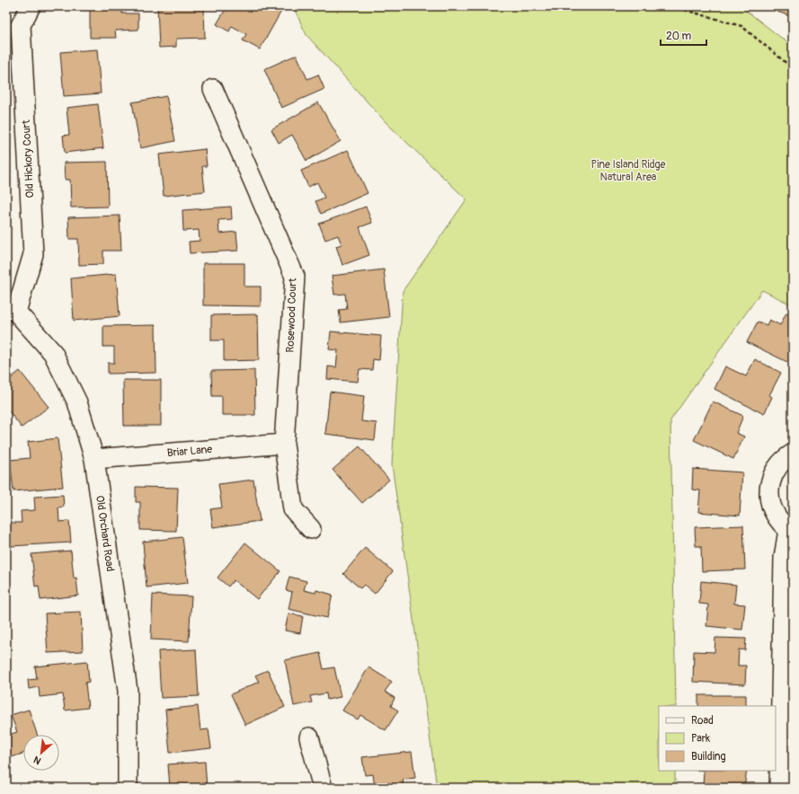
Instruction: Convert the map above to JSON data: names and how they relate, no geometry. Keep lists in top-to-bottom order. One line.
{"streets":{"street":["Old Hickory Court","Rosewood Court","Briar Lane","Old Orchard Road"]},"crossings":[["Old Hickory Court","Old Orchard Road"],["Rosewood Court","Briar Lane"],["Briar Lane","Old Orchard Road"]],"parks":["Pine Island Ridge Natural Area"],"legend":["Road","Park","Building"],"scale_bar":"20 m","north":"bottom left"}
